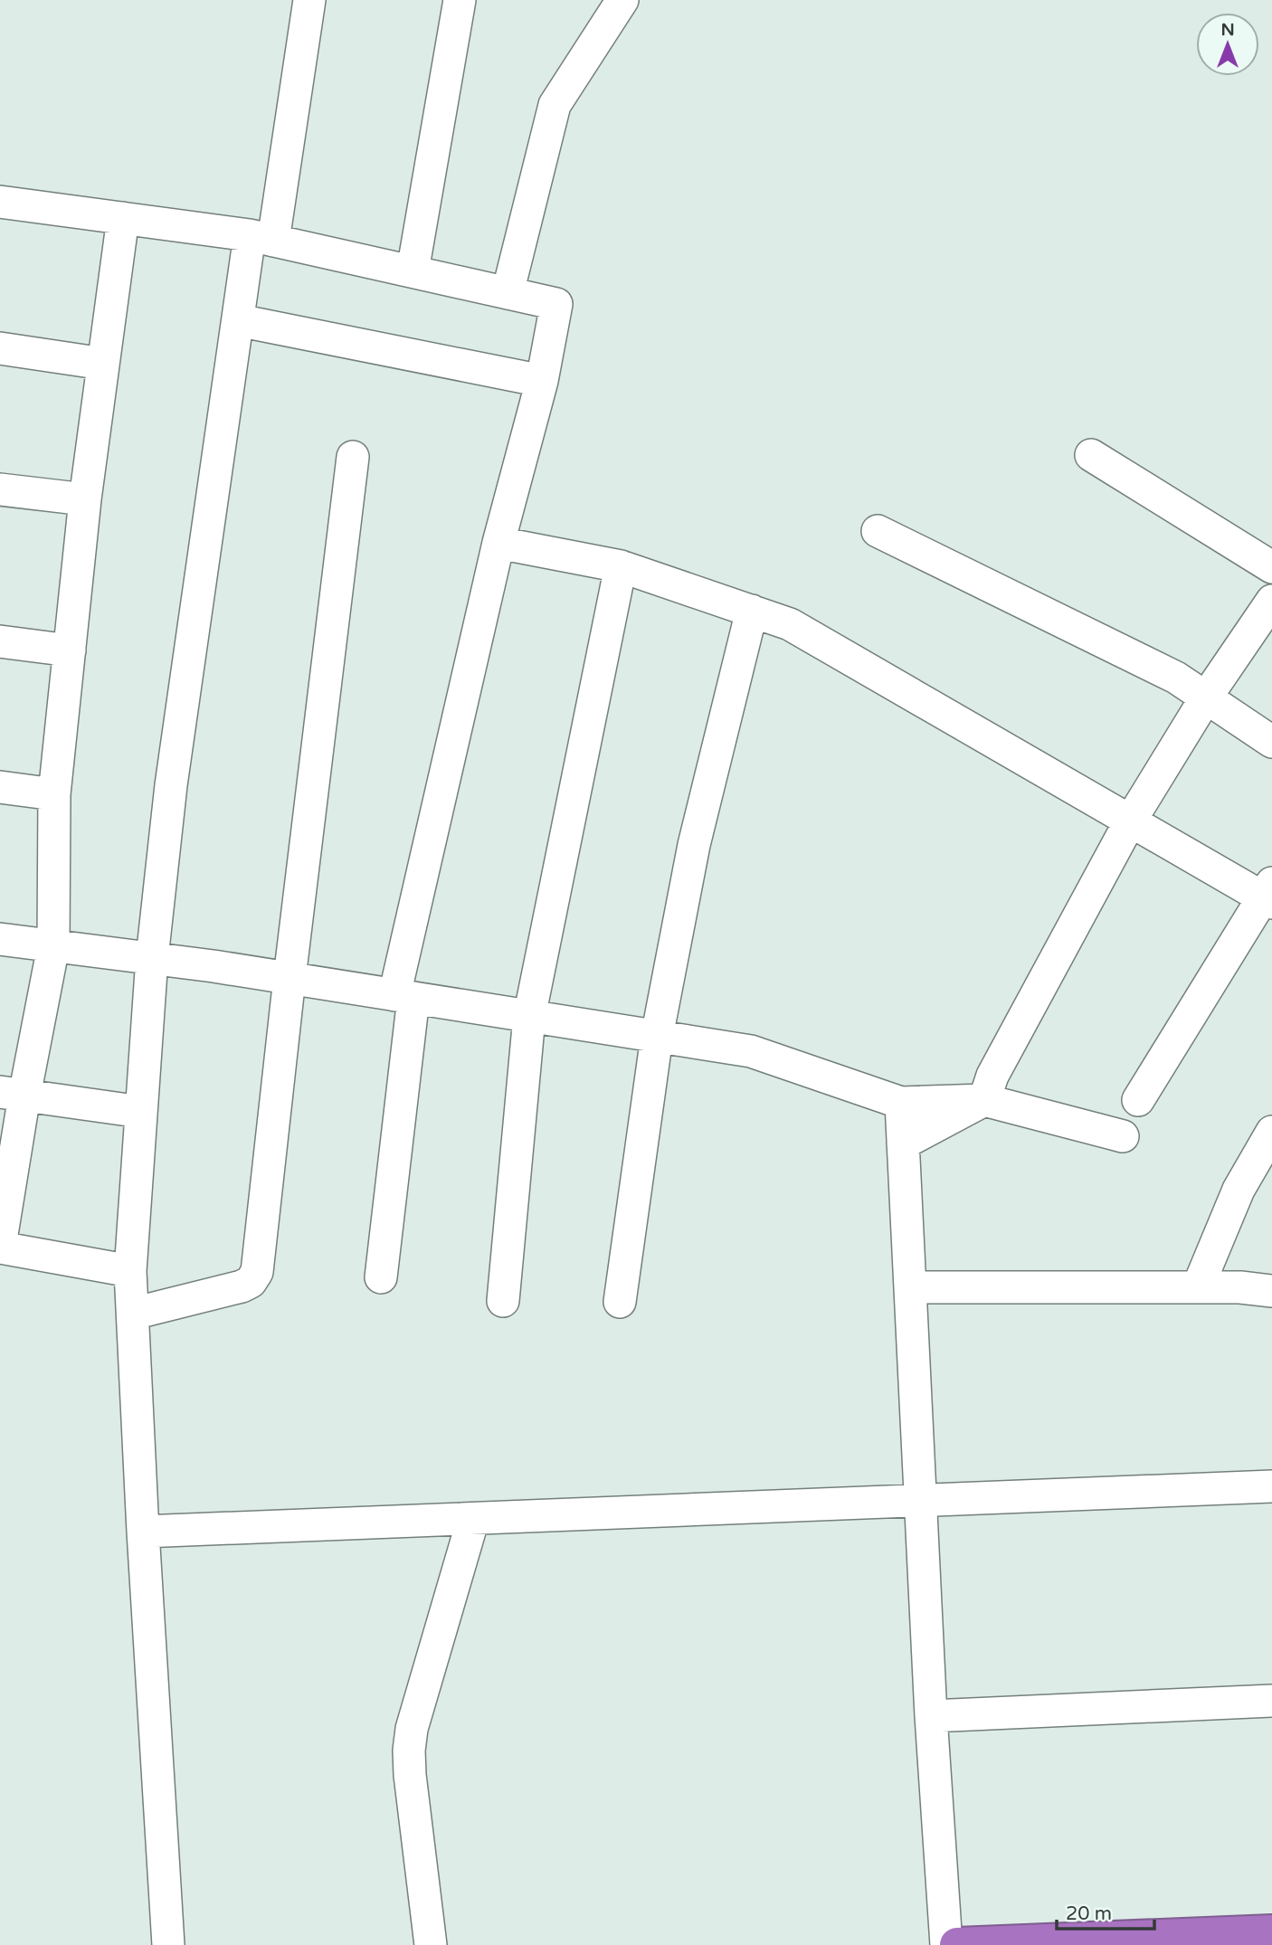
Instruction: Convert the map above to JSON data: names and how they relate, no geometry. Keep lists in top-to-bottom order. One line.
{"scale_bar":"20 m","north":"top"}
